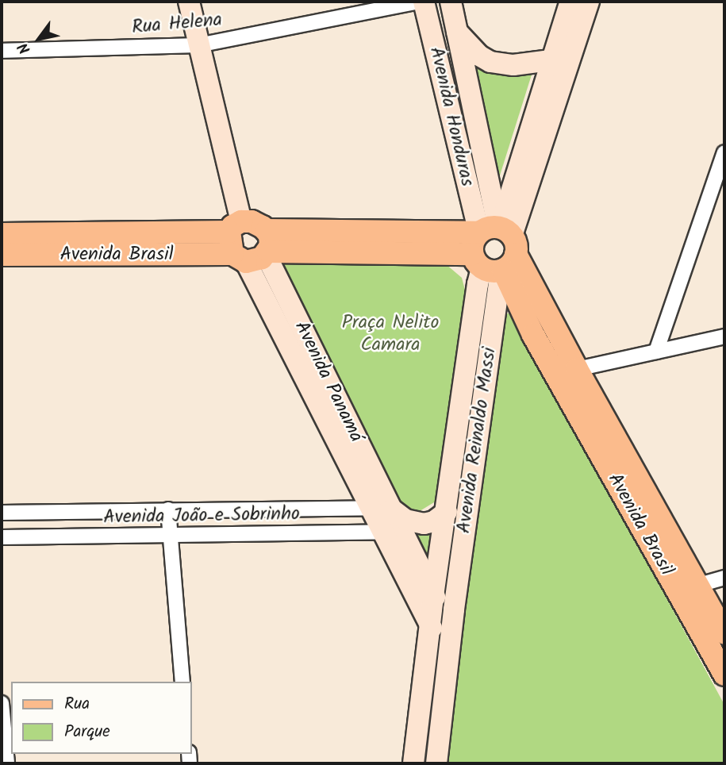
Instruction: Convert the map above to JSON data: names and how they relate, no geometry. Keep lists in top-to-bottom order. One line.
{"streets":{"main road":["Avenida Brasil"],"street":["Rua Helena","Avenida Honduras","Avenida Panamá","Avenida Reinaldo Massi","Avenida João e Sobrinho"]},"crossings":[["Avenida Honduras","Avenida Brasil"],["Avenida Honduras","Avenida Reinaldo Massi"],["Avenida Brasil","Avenida Panamá"],["Avenida Brasil","Avenida Reinaldo Massi"],["Avenida Panamá","Avenida Reinaldo Massi"],["Avenida Panamá","Avenida João e Sobrinho"]],"parks":["Praça Nelito Camara"],"legend":["Rua","Parque"],"north":"bottom left"}
